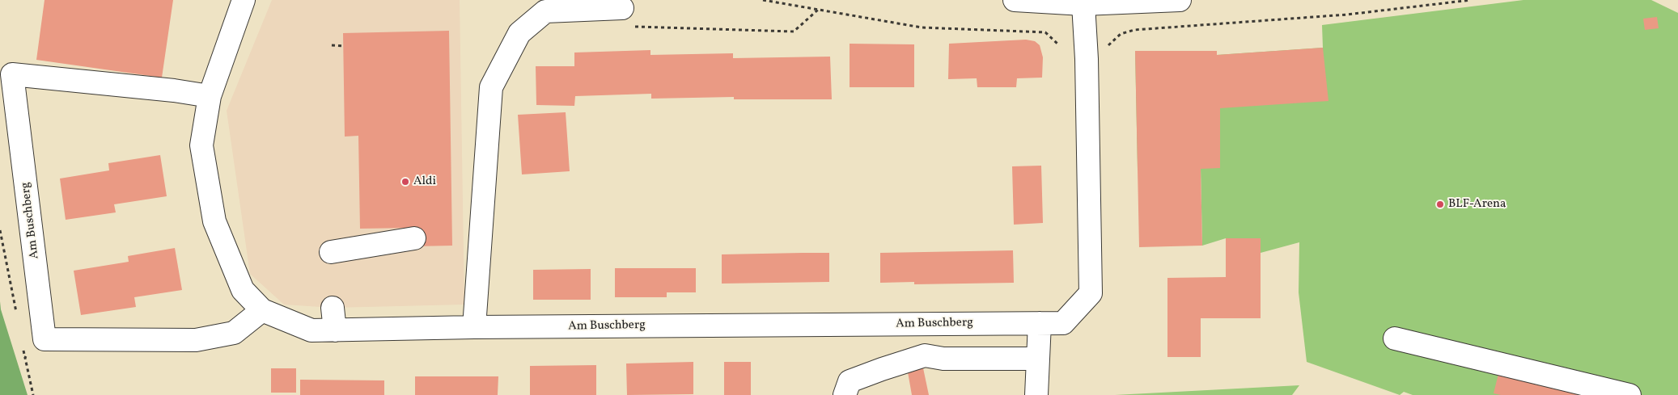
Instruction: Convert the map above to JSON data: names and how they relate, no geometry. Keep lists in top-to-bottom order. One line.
{"streets":{"street":["Am Buschberg"]},"places":["Aldi","BLF-Arena"]}
